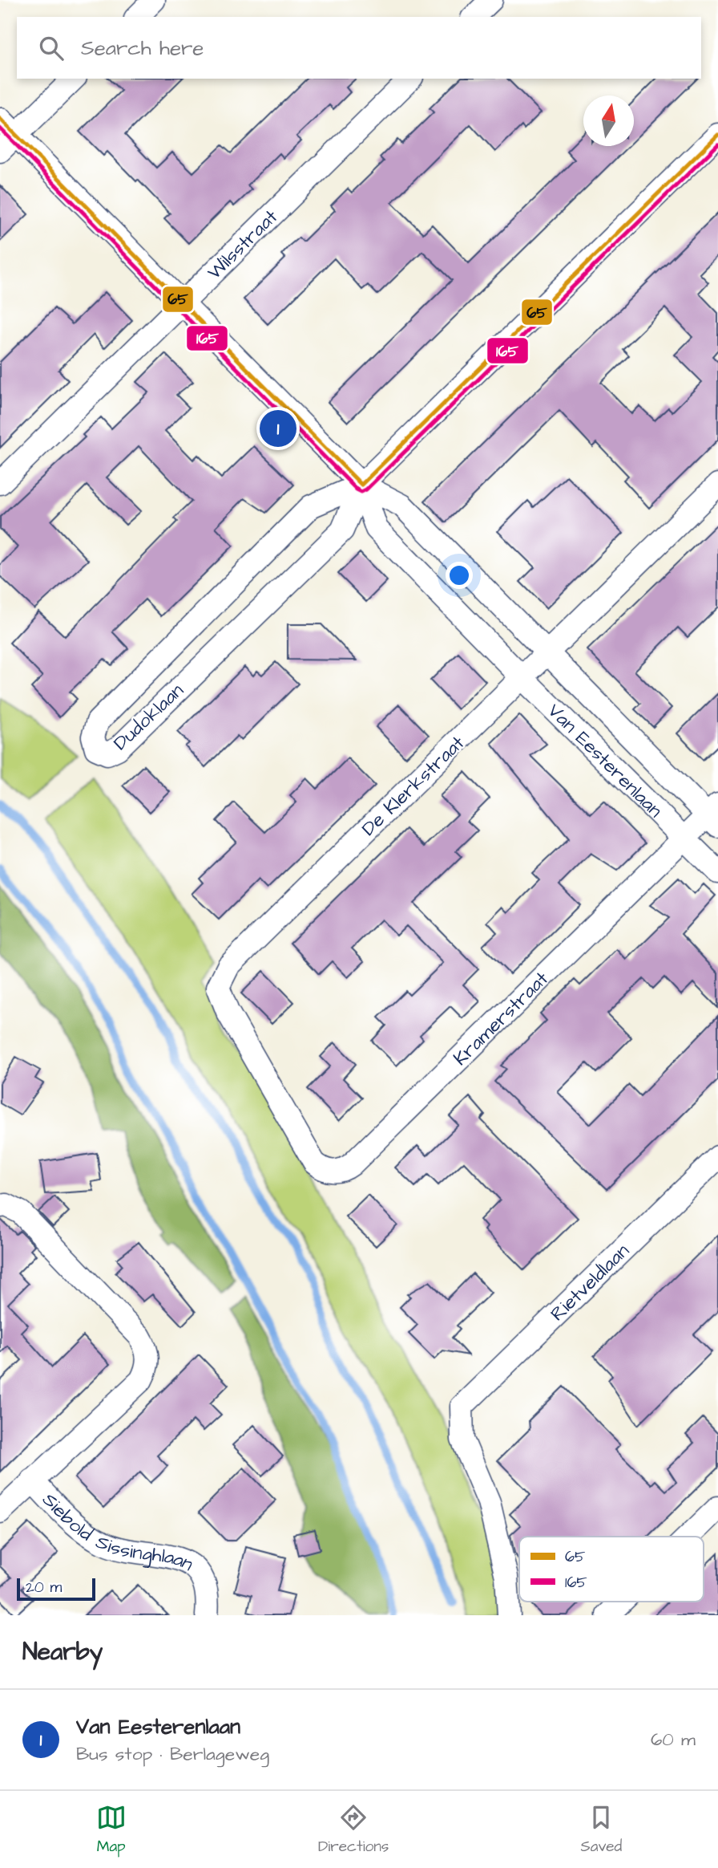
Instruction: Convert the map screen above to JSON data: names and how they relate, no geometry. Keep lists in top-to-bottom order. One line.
{"streets":{"street":["Wilsstraat","Dudoklaan","Van Eesterenlaan","De Klerkstraat","Kramerstraat","Rietveldlaan","Siebold Sissinghlaan"]},"crossings":[["Dudoklaan","Van Eesterenlaan"],["Van Eesterenlaan","De Klerkstraat"],["Van Eesterenlaan","Kramerstraat"],["De Klerkstraat","Kramerstraat"]],"lines":["transit line 65","transit line 165"],"legend":["65","165"],"scale_bar":"20 m","north":"top","page":{"search":"Search here","pins":"1","scale":"20 m","heading":"Nearby","list":[{"mark":"1","name":"Van Eesterenlaan","note":"Bus stop · Berlageweg","value":"60 m"}],"nav":["Map","Directions","Saved"]}}
